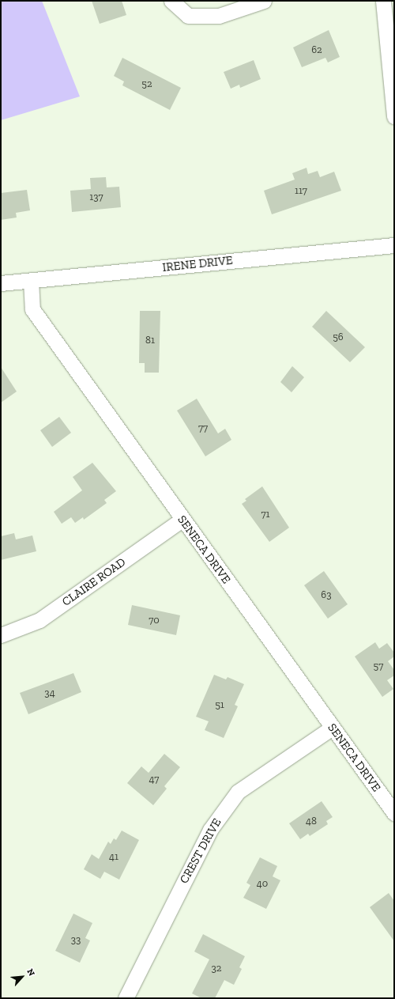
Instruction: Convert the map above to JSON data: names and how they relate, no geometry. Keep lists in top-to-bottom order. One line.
{"streets":{"street":["IRENE DRIVE","SENECA DRIVE","CLAIRE ROAD","CREST DRIVE"]},"crossings":[["IRENE DRIVE","SENECA DRIVE"],["SENECA DRIVE","CLAIRE ROAD"],["SENECA DRIVE","CREST DRIVE"]],"house_numbers":["62","52","117","137","56","81","77","71","63","70","57","34","51","47","48","41","40","33","32"],"north":"top right"}
